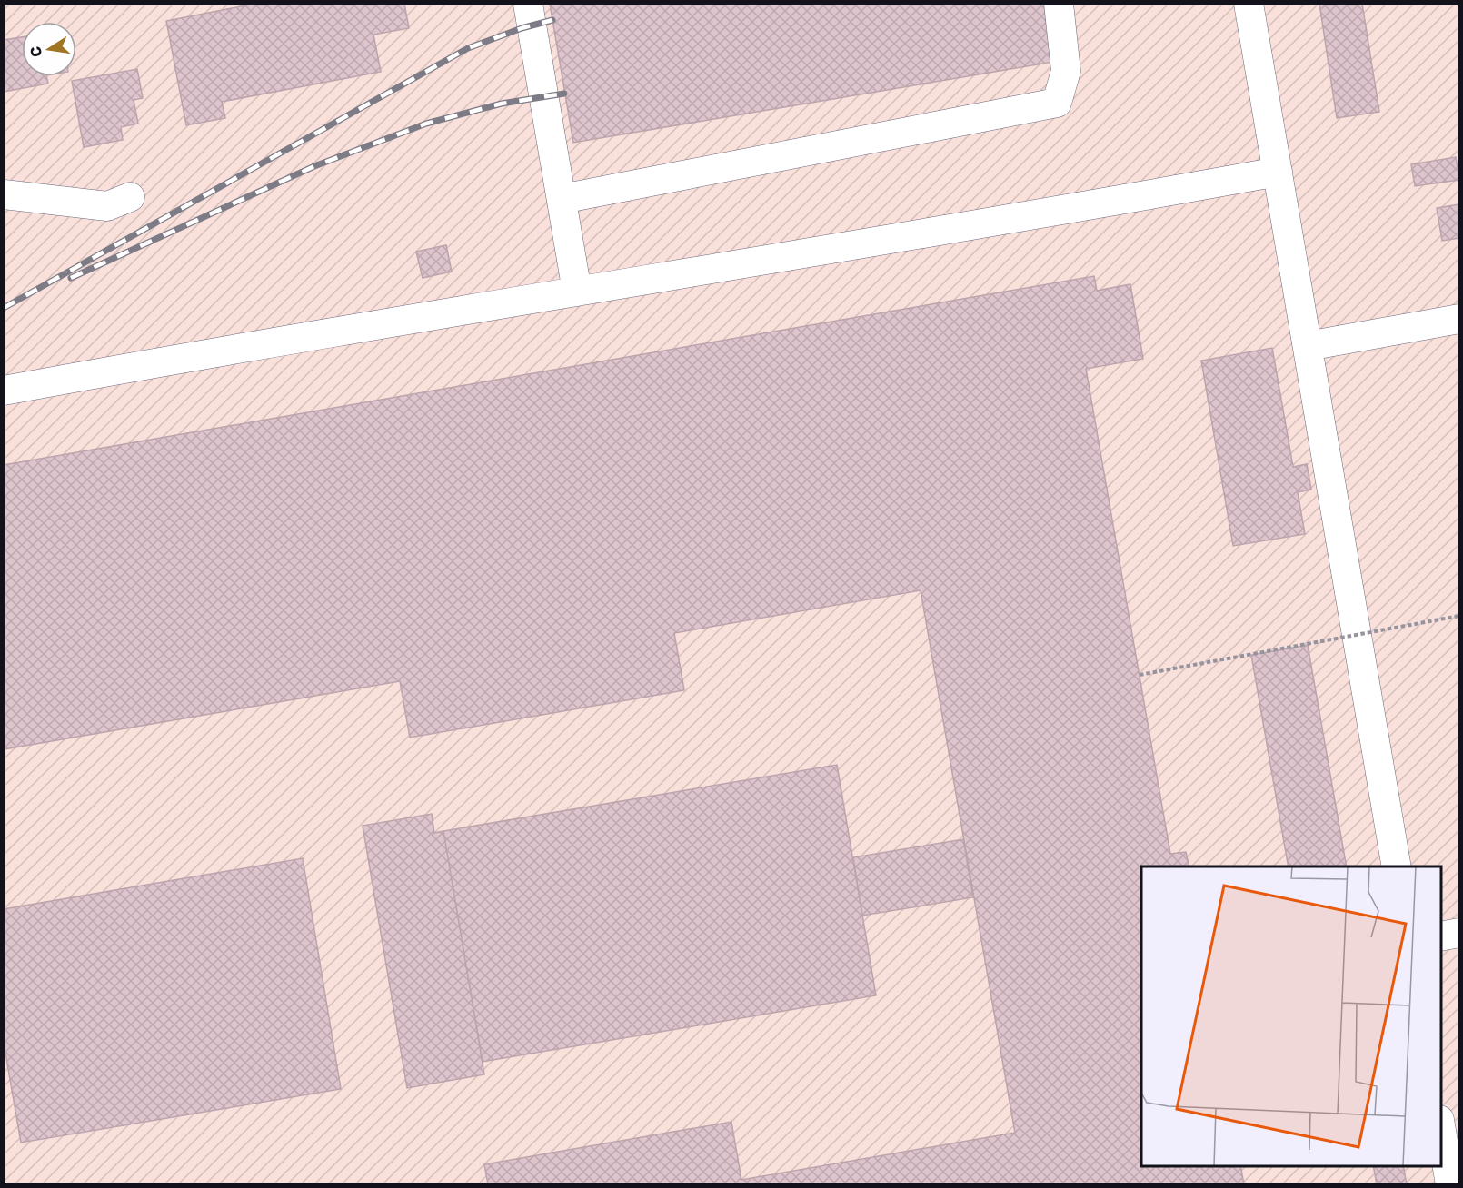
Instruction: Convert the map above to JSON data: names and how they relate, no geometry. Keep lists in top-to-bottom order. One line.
{"north":"left"}
